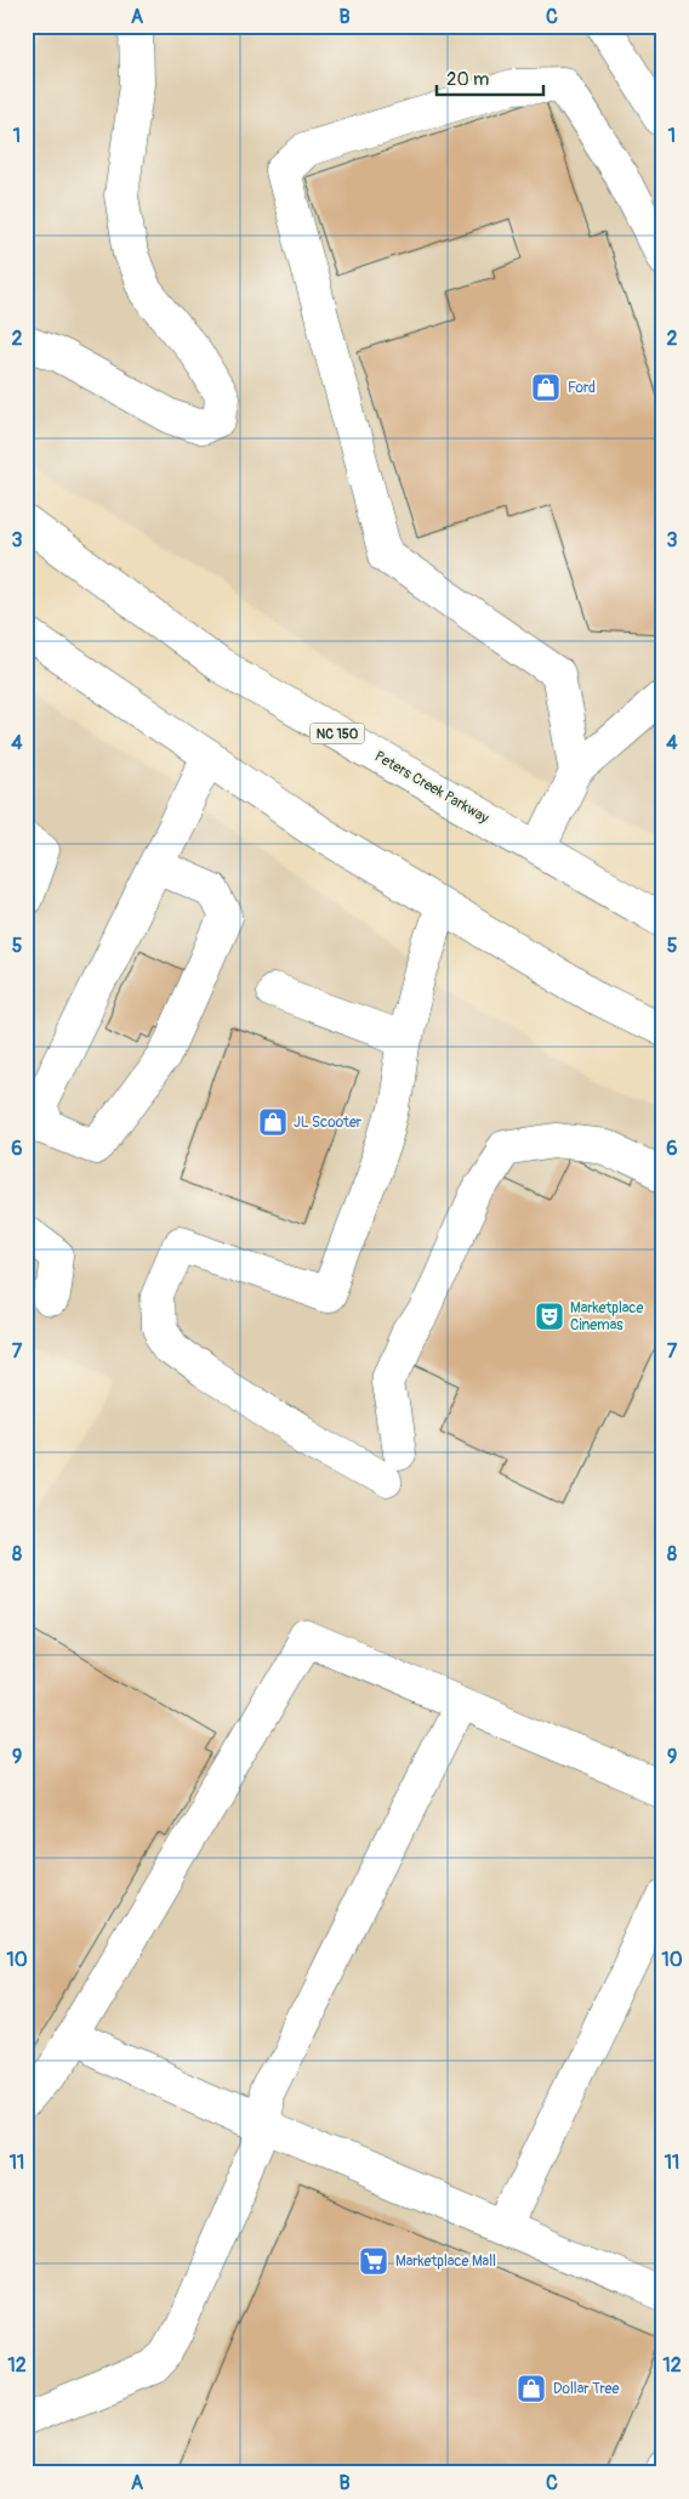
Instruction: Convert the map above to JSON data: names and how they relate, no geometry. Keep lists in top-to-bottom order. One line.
{"streets":{"main road":["NC 150","Peters Creek Parkway"]},"places":{"shop":["Ford","JL Scooter","Dollar Tree"],"theatre":["Marketplace Cinemas"],"supermarket":["Marketplace Mall"]},"scale_bar":"20 m","grid":{"columns":["A","B","C"],"rows":["1","2","3","4","5","6","7","8","9","10","11","12"]}}
